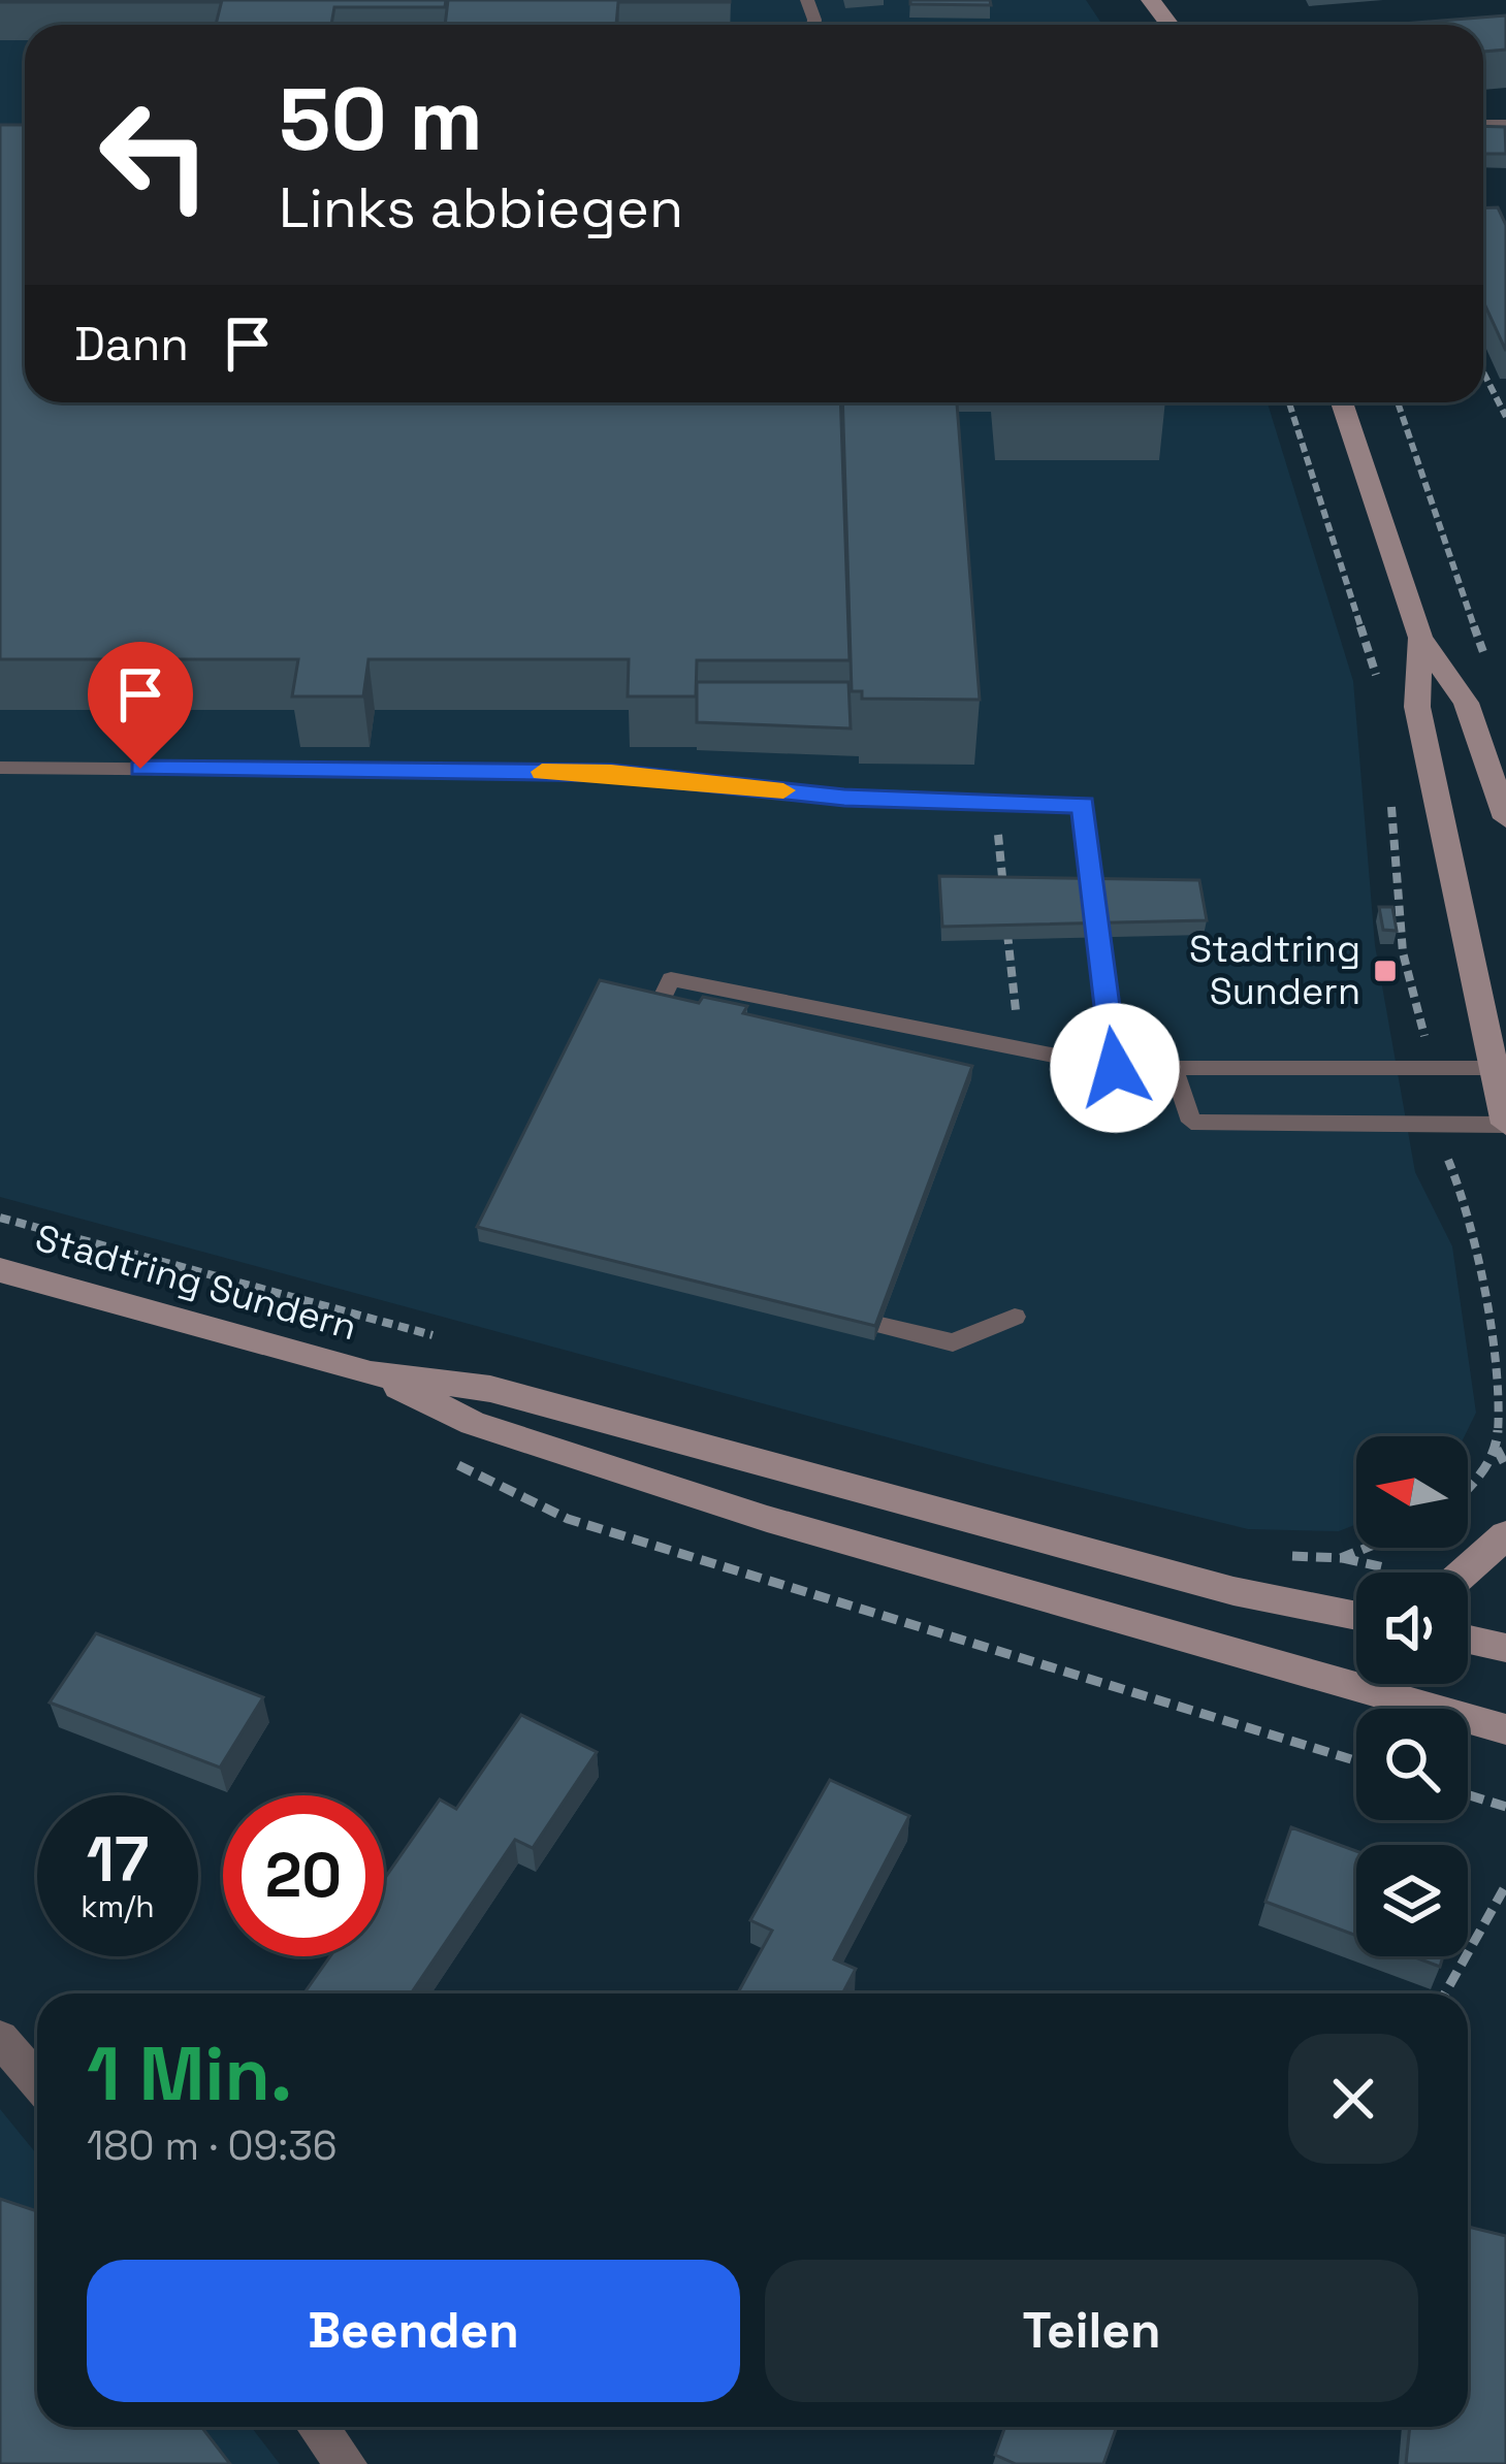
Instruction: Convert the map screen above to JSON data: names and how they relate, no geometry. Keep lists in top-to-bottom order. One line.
{"streets":{"main road":["Stadtring Sundern"]},"places":{"transit":["Stadtring Sundern"]},"north":"left","page":{"turn":["50 m","Links abbiegen"],"then":"Dann","speed":"17 km/h","limit":"20","heading":["1 Min.","180 m · 09:36"],"buttons":["Beenden","Teilen"]}}
